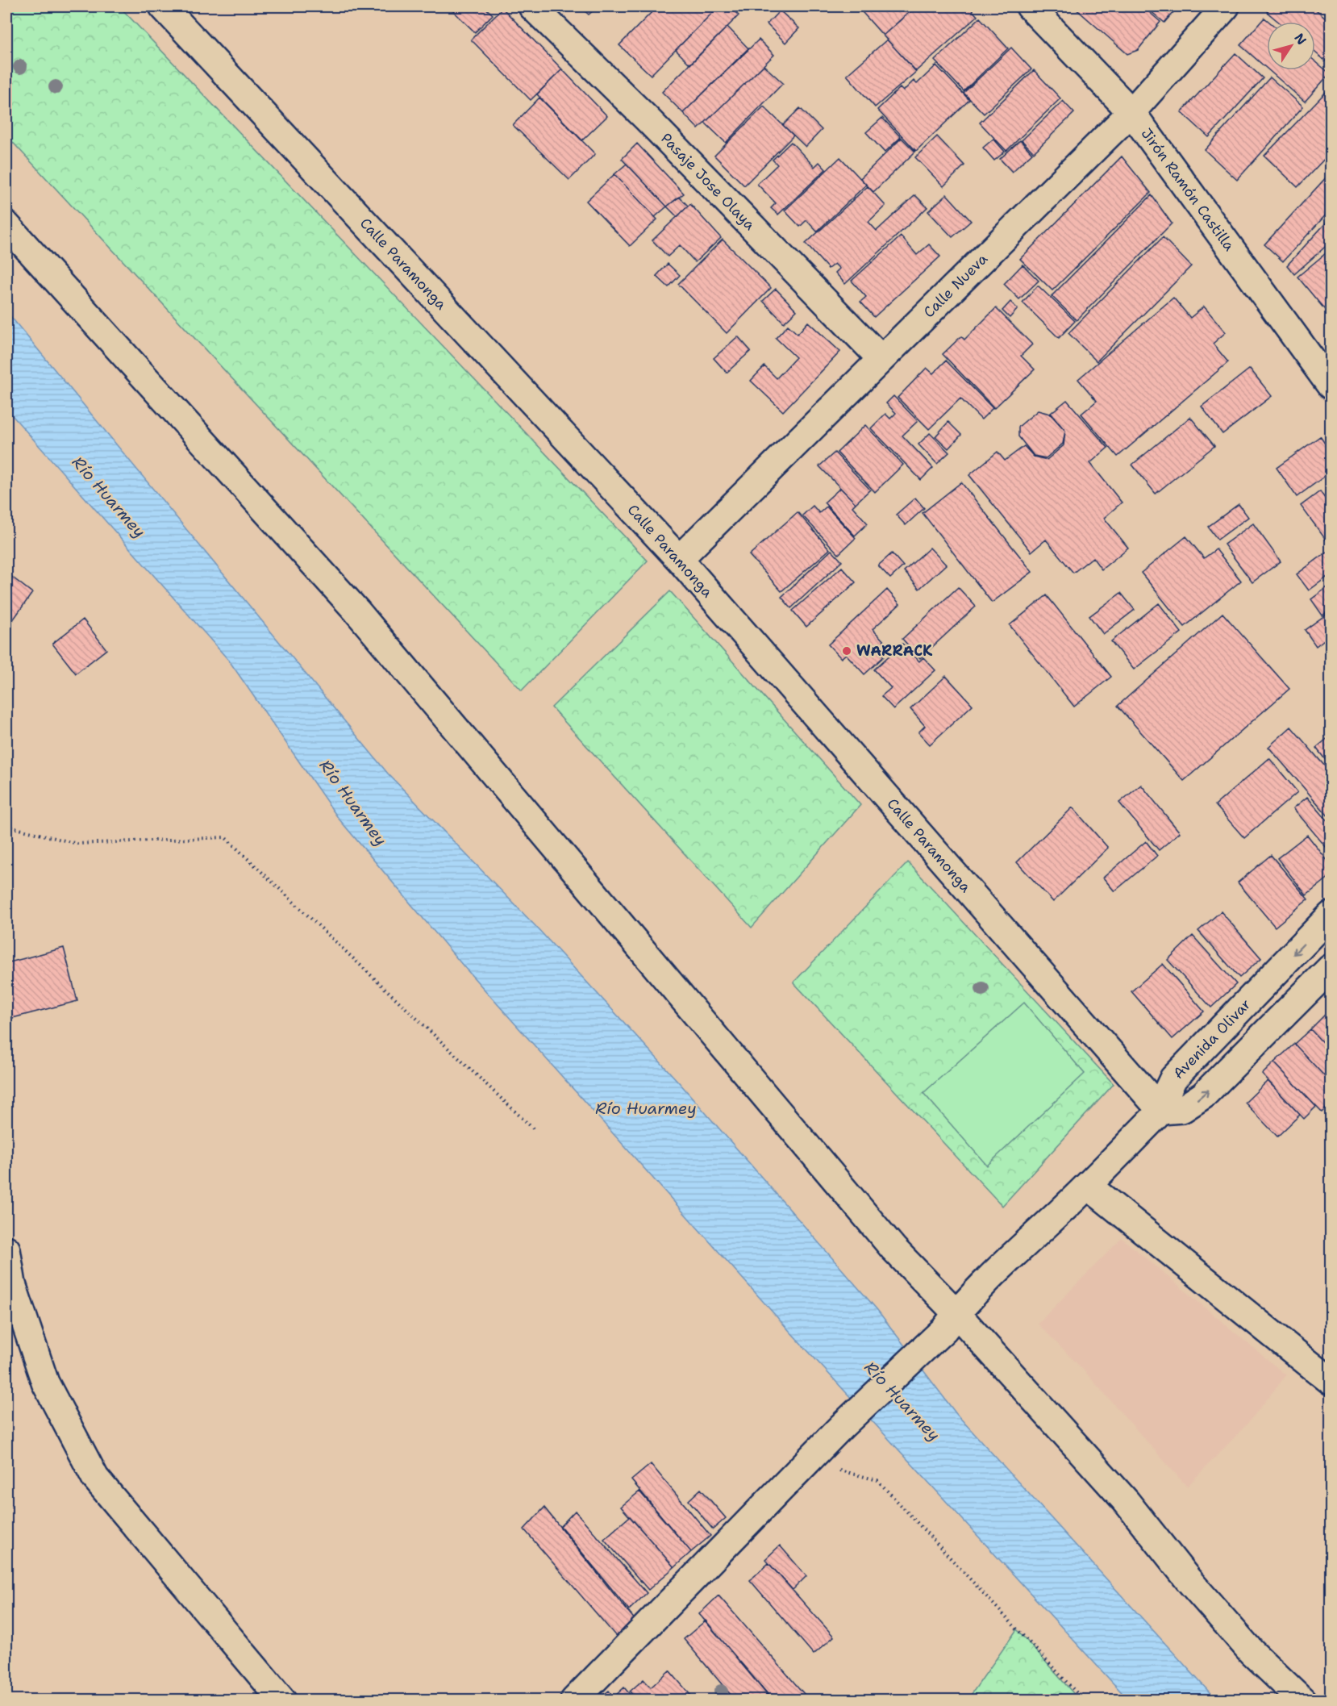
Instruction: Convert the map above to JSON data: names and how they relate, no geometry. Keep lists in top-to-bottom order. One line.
{"streets":{"street":["Pasaje Jose Olaya","Jirón Ramón Castilla","Calle Paramonga","Calle Nueva","Avenida Olivar"]},"crossings":[["Pasaje Jose Olaya","Calle Nueva"],["Jirón Ramón Castilla","Calle Nueva"],["Calle Paramonga","Calle Nueva"],["Calle Paramonga","Avenida Olivar"]],"water":["Río Huarmey"],"places":["WARRACK"],"north":"top right"}
